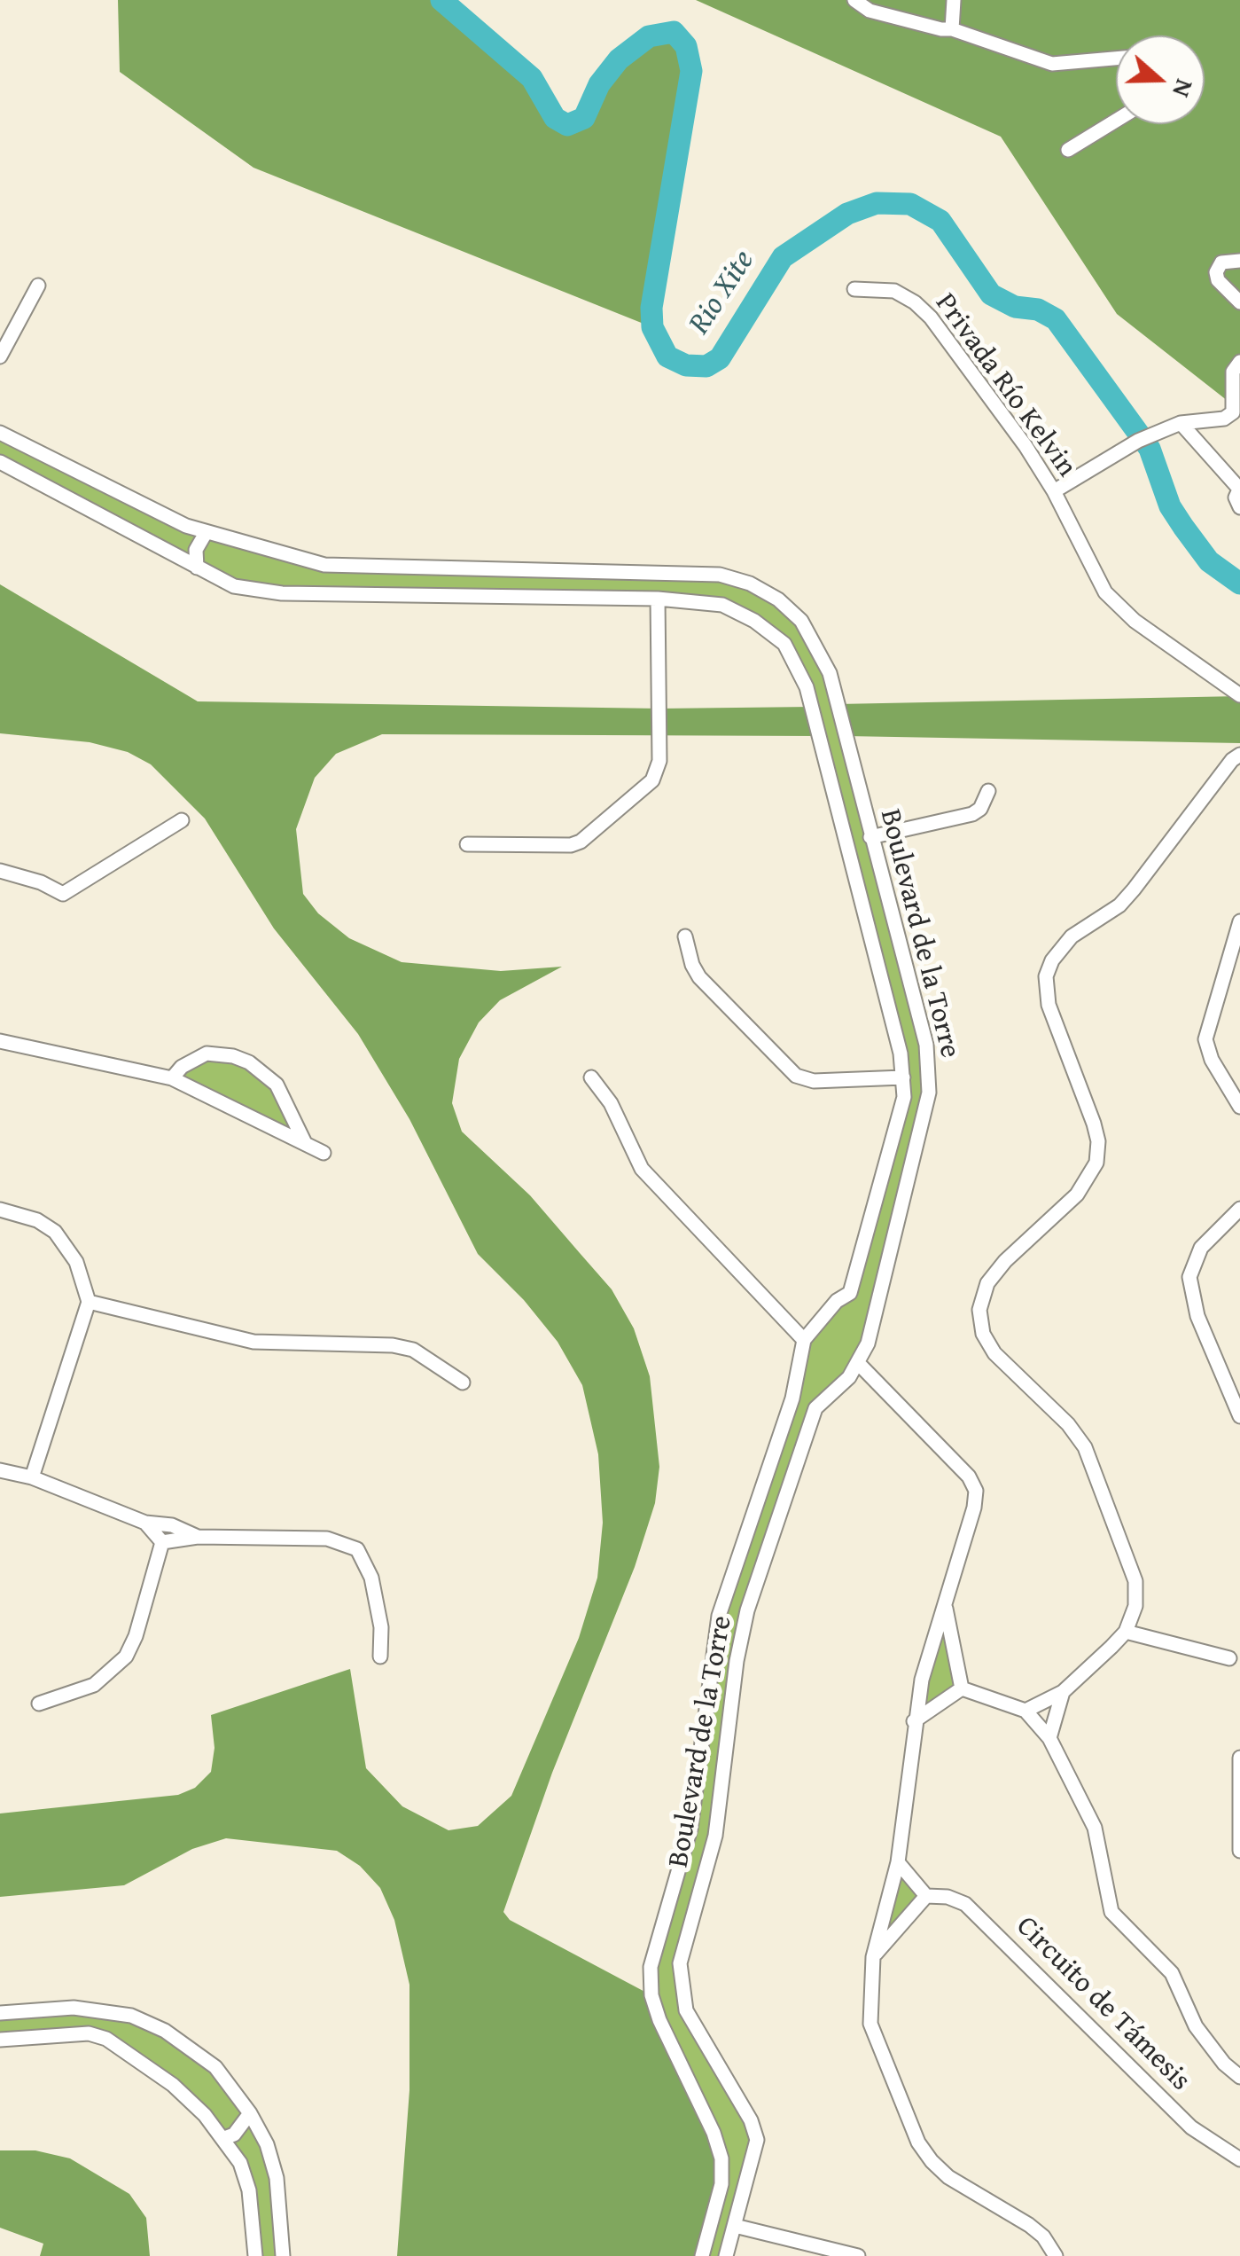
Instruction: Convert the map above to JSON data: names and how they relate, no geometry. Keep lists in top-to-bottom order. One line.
{"streets":{"street":["Privada Río Kelvin","Boulevard de la Torre","Circuito de Támesis"]},"water":["Rio Xite"],"north":"right"}
